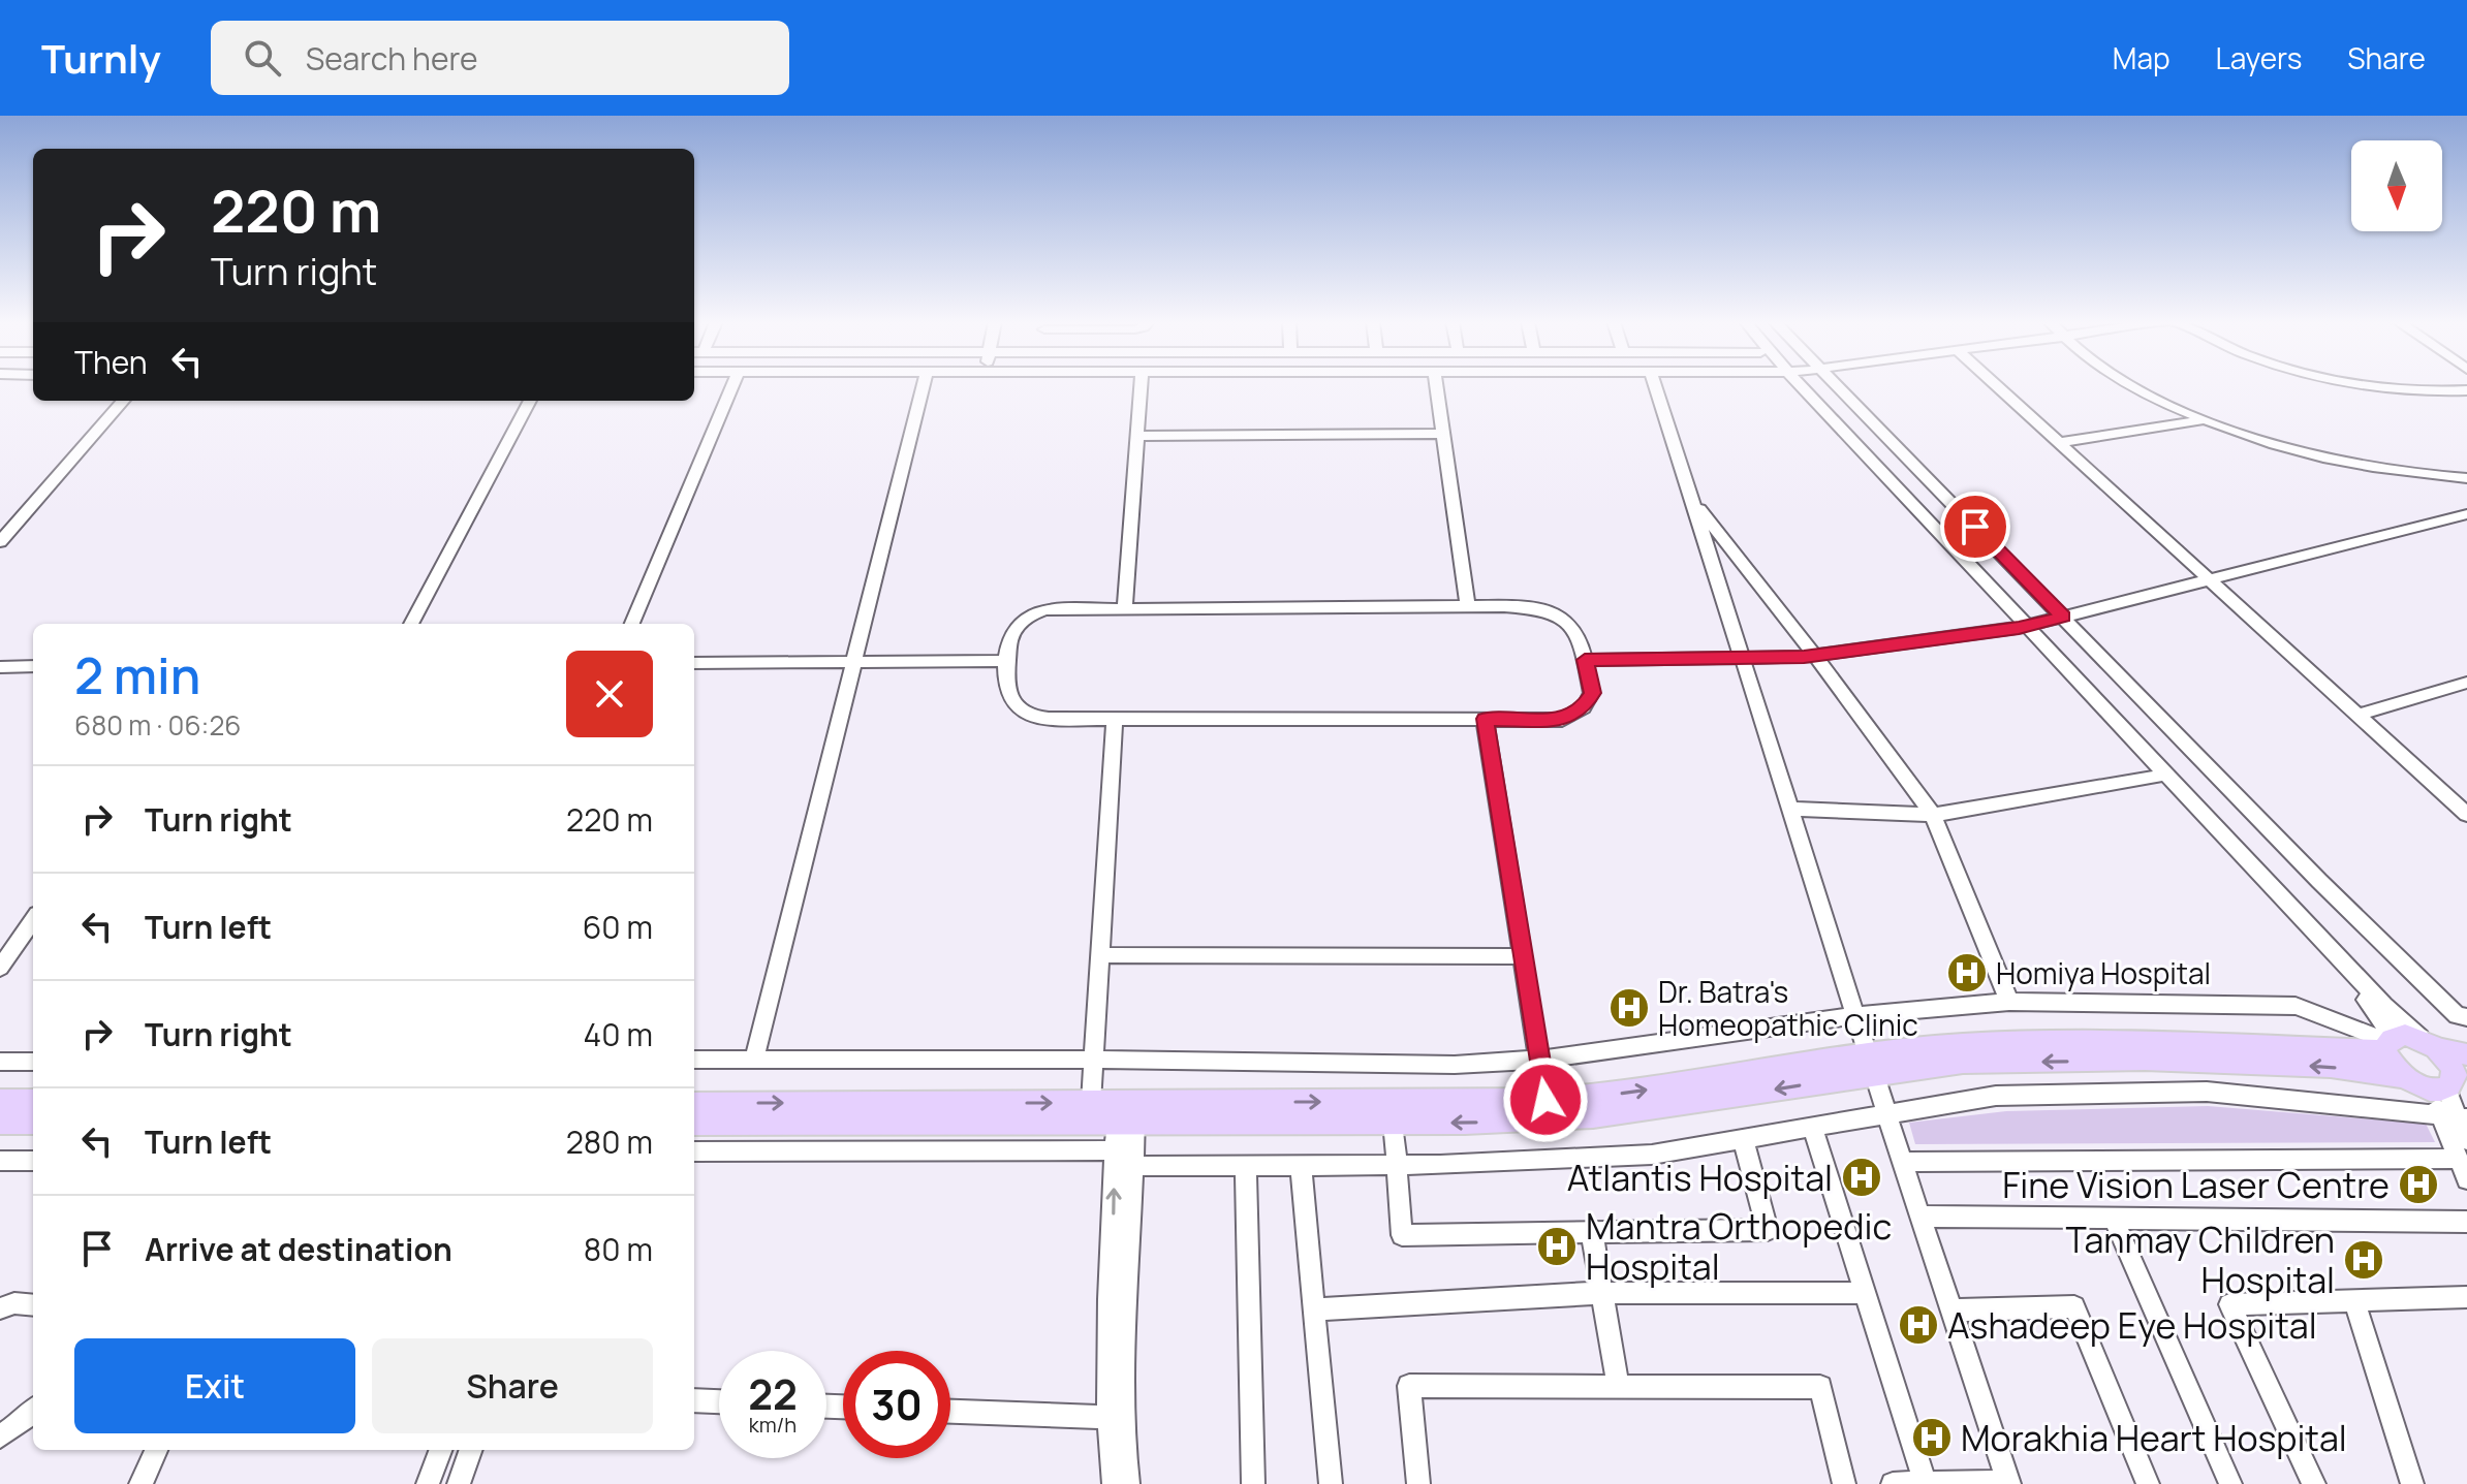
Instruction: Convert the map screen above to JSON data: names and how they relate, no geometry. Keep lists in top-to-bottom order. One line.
{"places":{"hospital":["Homiya Hospital","Dr. Batra's Homeopathic Clinic","Atlantis Hospital","Fine Vision Laser Centre","Mantra Orthopedic Hospital","Tanmay Children Hospital","Ashadeep Eye Hospital","Morakhia Heart Hospital"]},"north":"bottom","page":{"header":"Turnly","search":"Search here","nav":["Map","Layers","Share"],"turn":["220 m","Turn right"],"then":"Then","heading":["2 min","680 m · 06:26"],"list":[{"name":"Turn right","value":"220 m"},{"name":"Turn left","value":"60 m"},{"name":"Turn right","value":"40 m"},{"name":"Turn left","value":"280 m"},{"name":"Arrive at destination","value":"80 m"}],"buttons":["Exit","Share"],"speed":"22 km/h","limit":"30"}}
